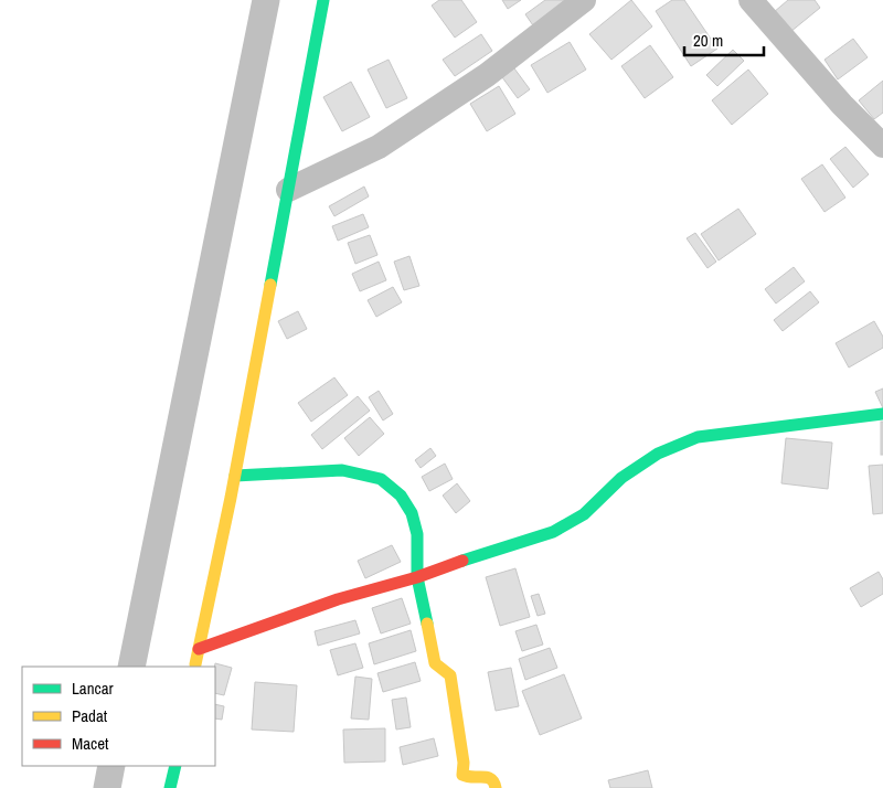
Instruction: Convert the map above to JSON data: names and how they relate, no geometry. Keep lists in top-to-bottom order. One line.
{"legend":["Lancar","Padat","Macet"],"scale_bar":"20 m"}
